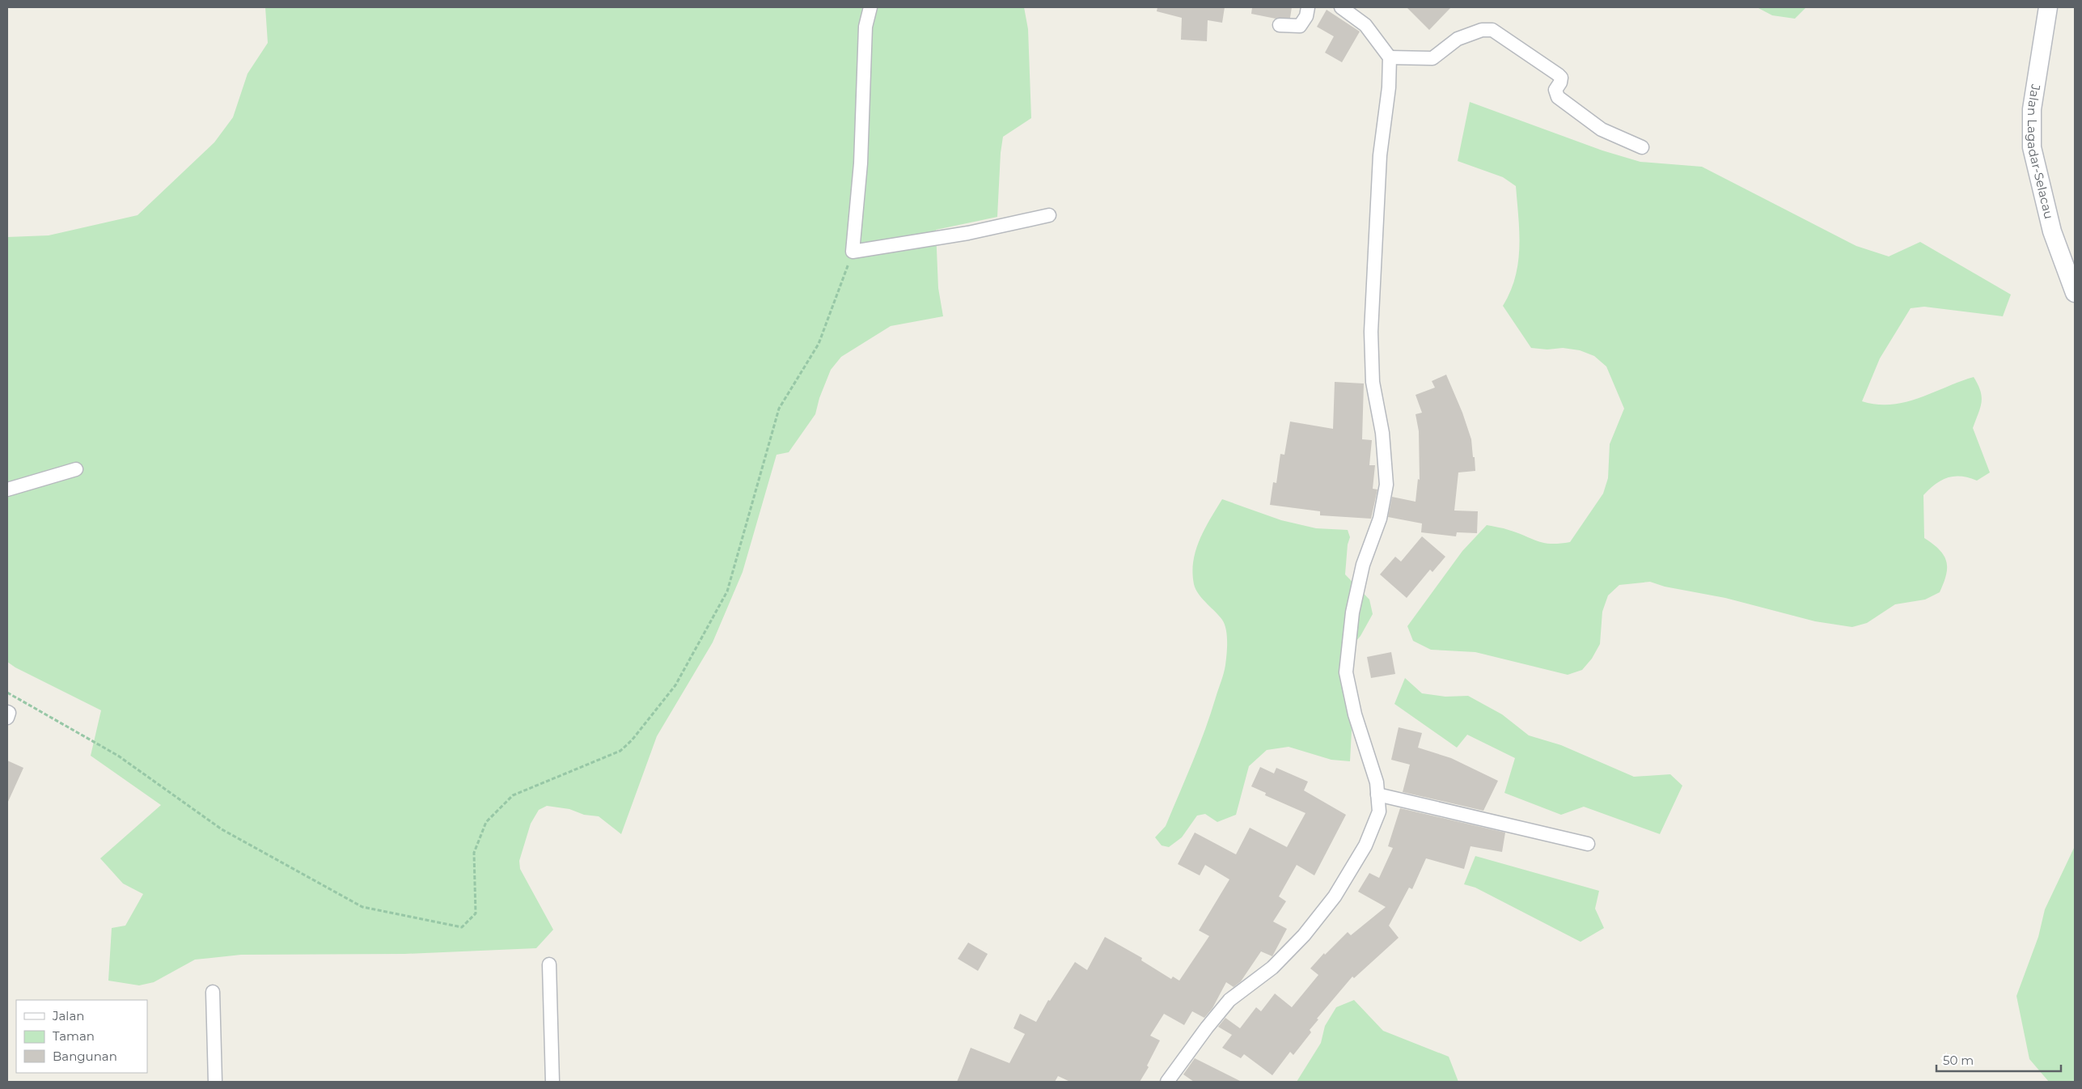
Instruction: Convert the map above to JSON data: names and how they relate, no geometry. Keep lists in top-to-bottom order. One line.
{"streets":{"street":["Jalan Lagadar-Selacau"]},"legend":["Jalan","Taman","Bangunan"],"scale_bar":"50 m"}
